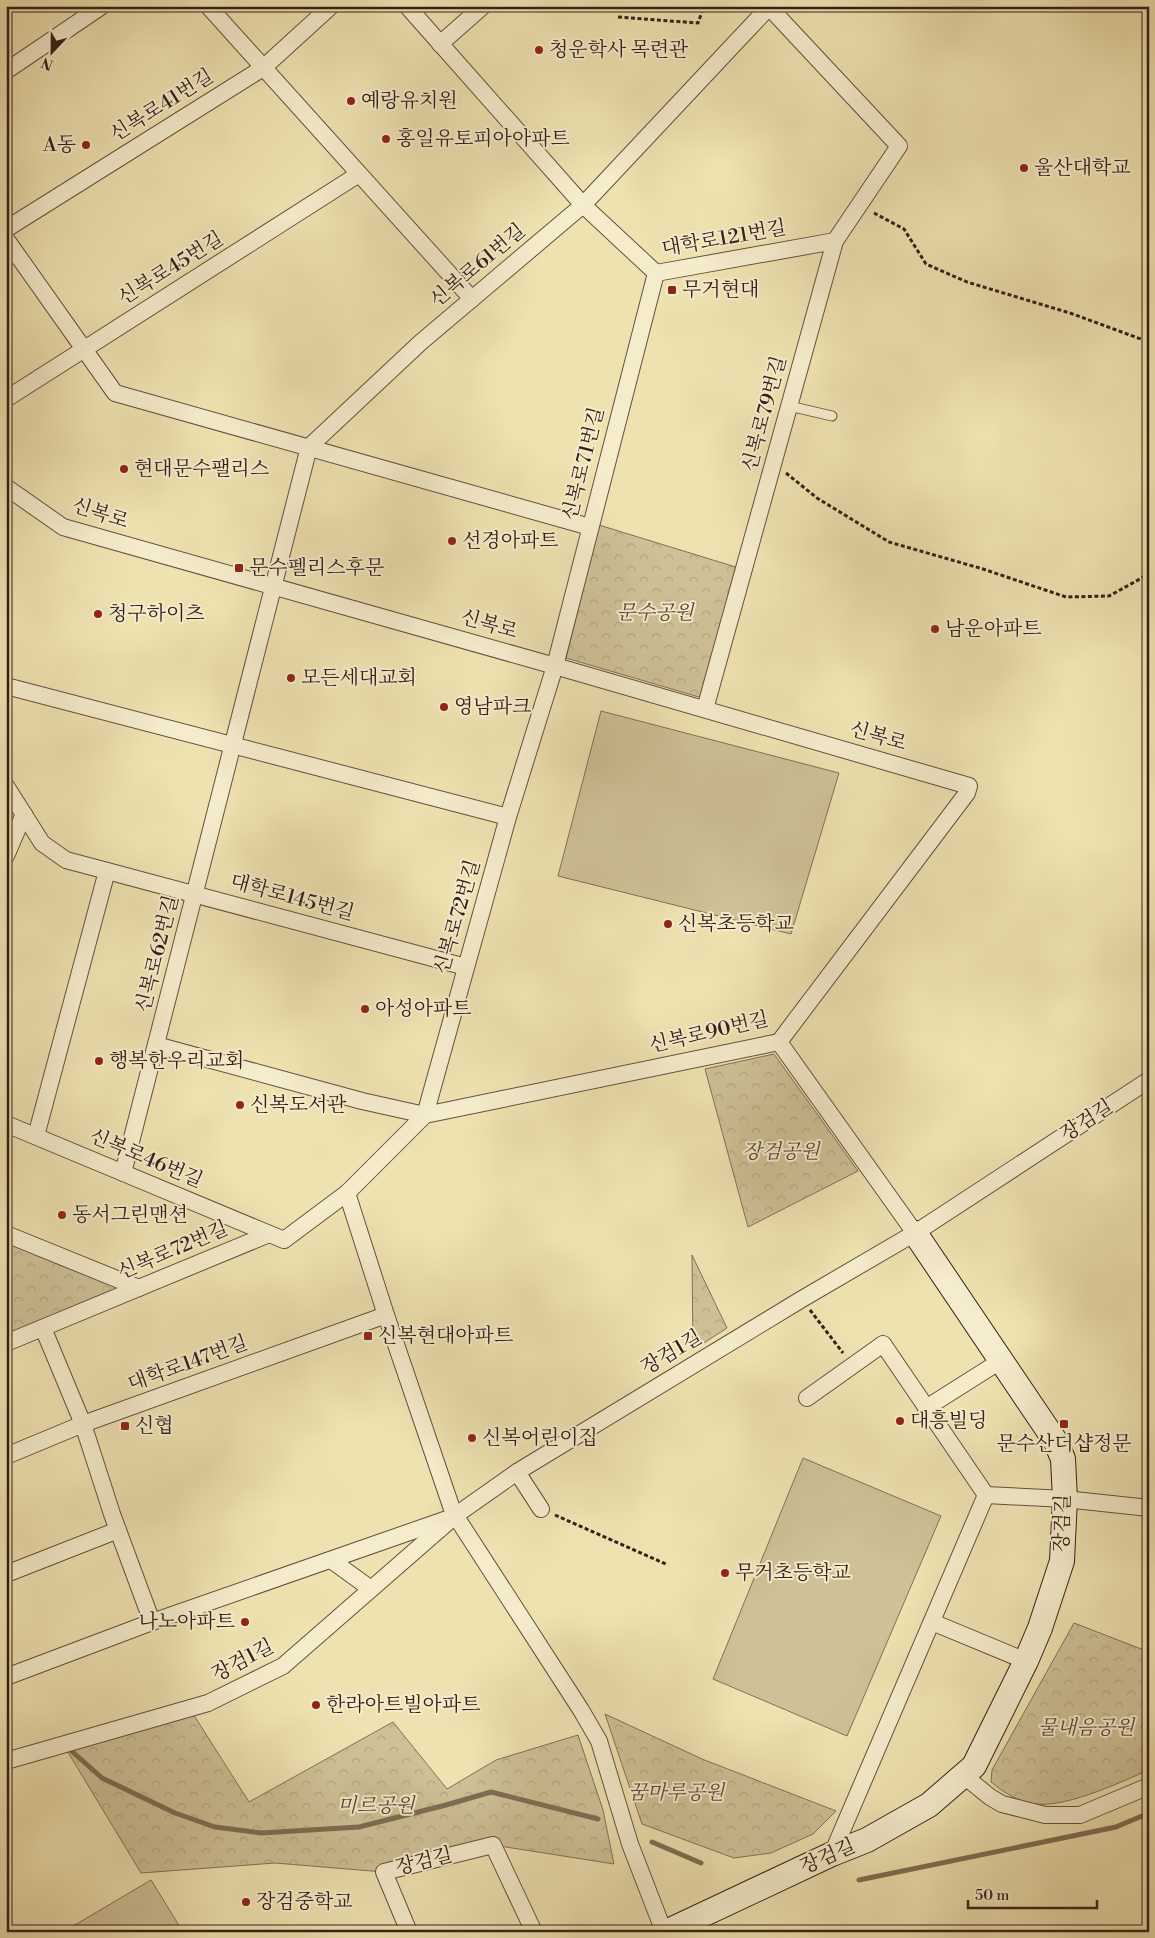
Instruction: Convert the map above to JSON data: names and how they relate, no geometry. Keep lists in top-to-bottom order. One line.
{"streets":{"main road":["장검길"],"street":["신복로41번길","대학로121번길","신복로61번길","신복로45번길","신복로79번길","신복로71번길","신복로","대학로145번길","신복로72번길","신복로62번길","신복로90번길","신복로46번길","장검1길","대학로147번길"]},"crossings":[["대학로121번길","신복로61번길"],["대학로121번길","신복로79번길"],["대학로121번길","신복로71번길"],["신복로61번길","신복로79번길"],["신복로79번길","신복로"],["신복로71번길","신복로"],["신복로71번길","신복로72번길"],["신복로","신복로72번길"],["신복로","신복로62번길"],["신복로","신복로90번길"],["대학로145번길","신복로72번길"],["대학로145번길","신복로62번길"],["신복로72번길","신복로90번길"],["신복로72번길","신복로46번길"],["신복로62번길","신복로46번길"],["장검길","장검1길"]],"parks":["문수공원","장검공원","물내음공원","꿈마루공원","미르공원"],"places":{"other":["청운학사 목련관","예랑유치원","홍일유토피아아파트","A동","울산대학교","현대문수팰리스","선경아파트","청구하이츠","남운아파트","모든세대교회","영남파크","신복초등학교","아성아파트","행복한우리교회","신복도서관","동서그린맨션","대흥빌딩","신복어린이집","무거초등학교","나노아파트","한라아트빌아파트","장검중학교"],"transit":["무거현대","문수펠리스후문","신복현대아파트","문수산더샵정문","신협"]},"scale_bar":"50 m","north":"bottom"}
